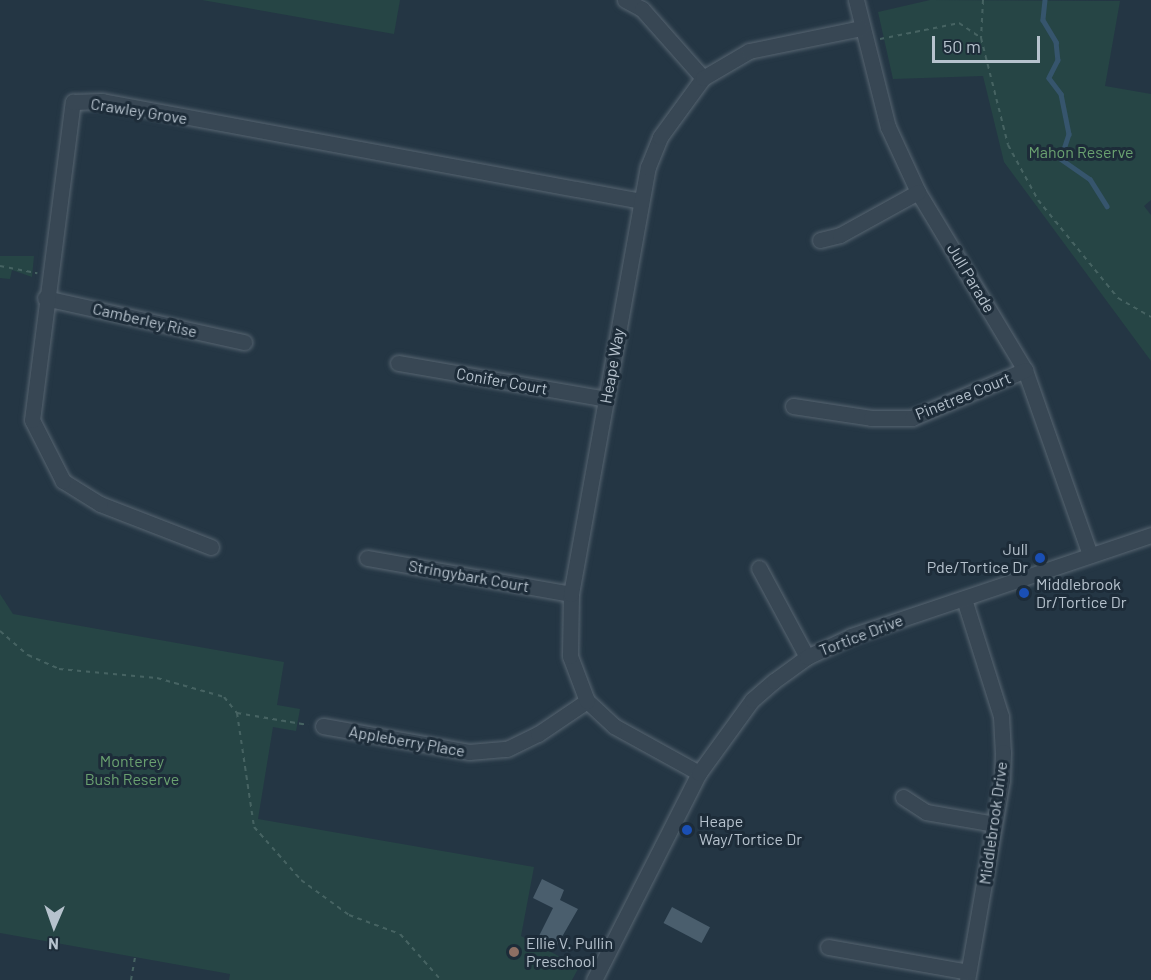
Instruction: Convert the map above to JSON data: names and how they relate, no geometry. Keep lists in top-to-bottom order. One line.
{"streets":{"street":["Crawley Grove","Jull Parade","Camberley Rise","Heape Way","Conifer Court","Pinetree Court","Stringybark Court","Tortice Drive","Appleberry Place","Middlebrook Drive"]},"crossings":[["Crawley Grove","Camberley Rise"],["Crawley Grove","Heape Way"],["Jull Parade","Heape Way"],["Jull Parade","Pinetree Court"],["Jull Parade","Tortice Drive"],["Heape Way","Conifer Court"],["Heape Way","Stringybark Court"],["Heape Way","Tortice Drive"],["Heape Way","Appleberry Place"],["Tortice Drive","Middlebrook Drive"]],"parks":["Mahon Reserve","Monterey Bush Reserve"],"places":["Jull Pde/Tortice Dr","Middlebrook Dr/Tortice Dr","Heape Way/Tortice Dr","Ellie V. Pullin Preschool"],"scale_bar":"50 m","north":"bottom"}
